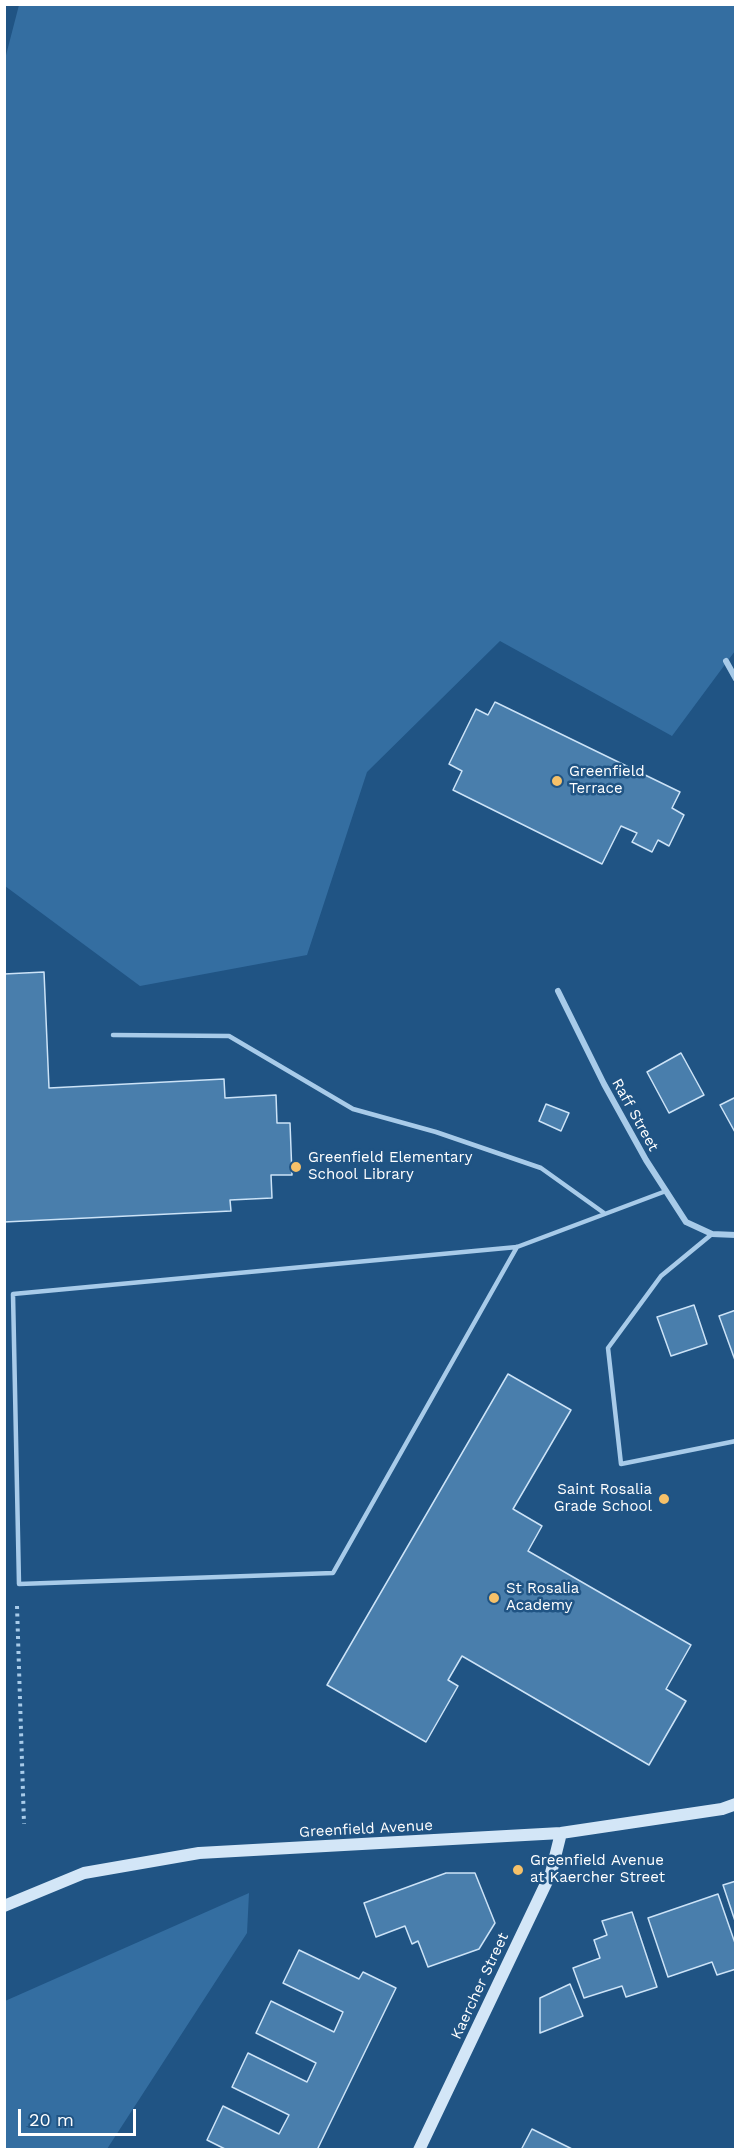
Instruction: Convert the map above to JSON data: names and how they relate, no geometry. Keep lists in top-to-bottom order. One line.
{"streets":{"main road":["Greenfield Avenue","Kaercher Street"],"street":["Raff Street"]},"crossings":[["Greenfield Avenue","Kaercher Street"]],"places":["Greenfield Terrace","Greenfield Elementary School Library","Saint Rosalia Grade School","St Rosalia Academy","Greenfield Avenue at Kaercher Street"],"scale_bar":"20 m"}
